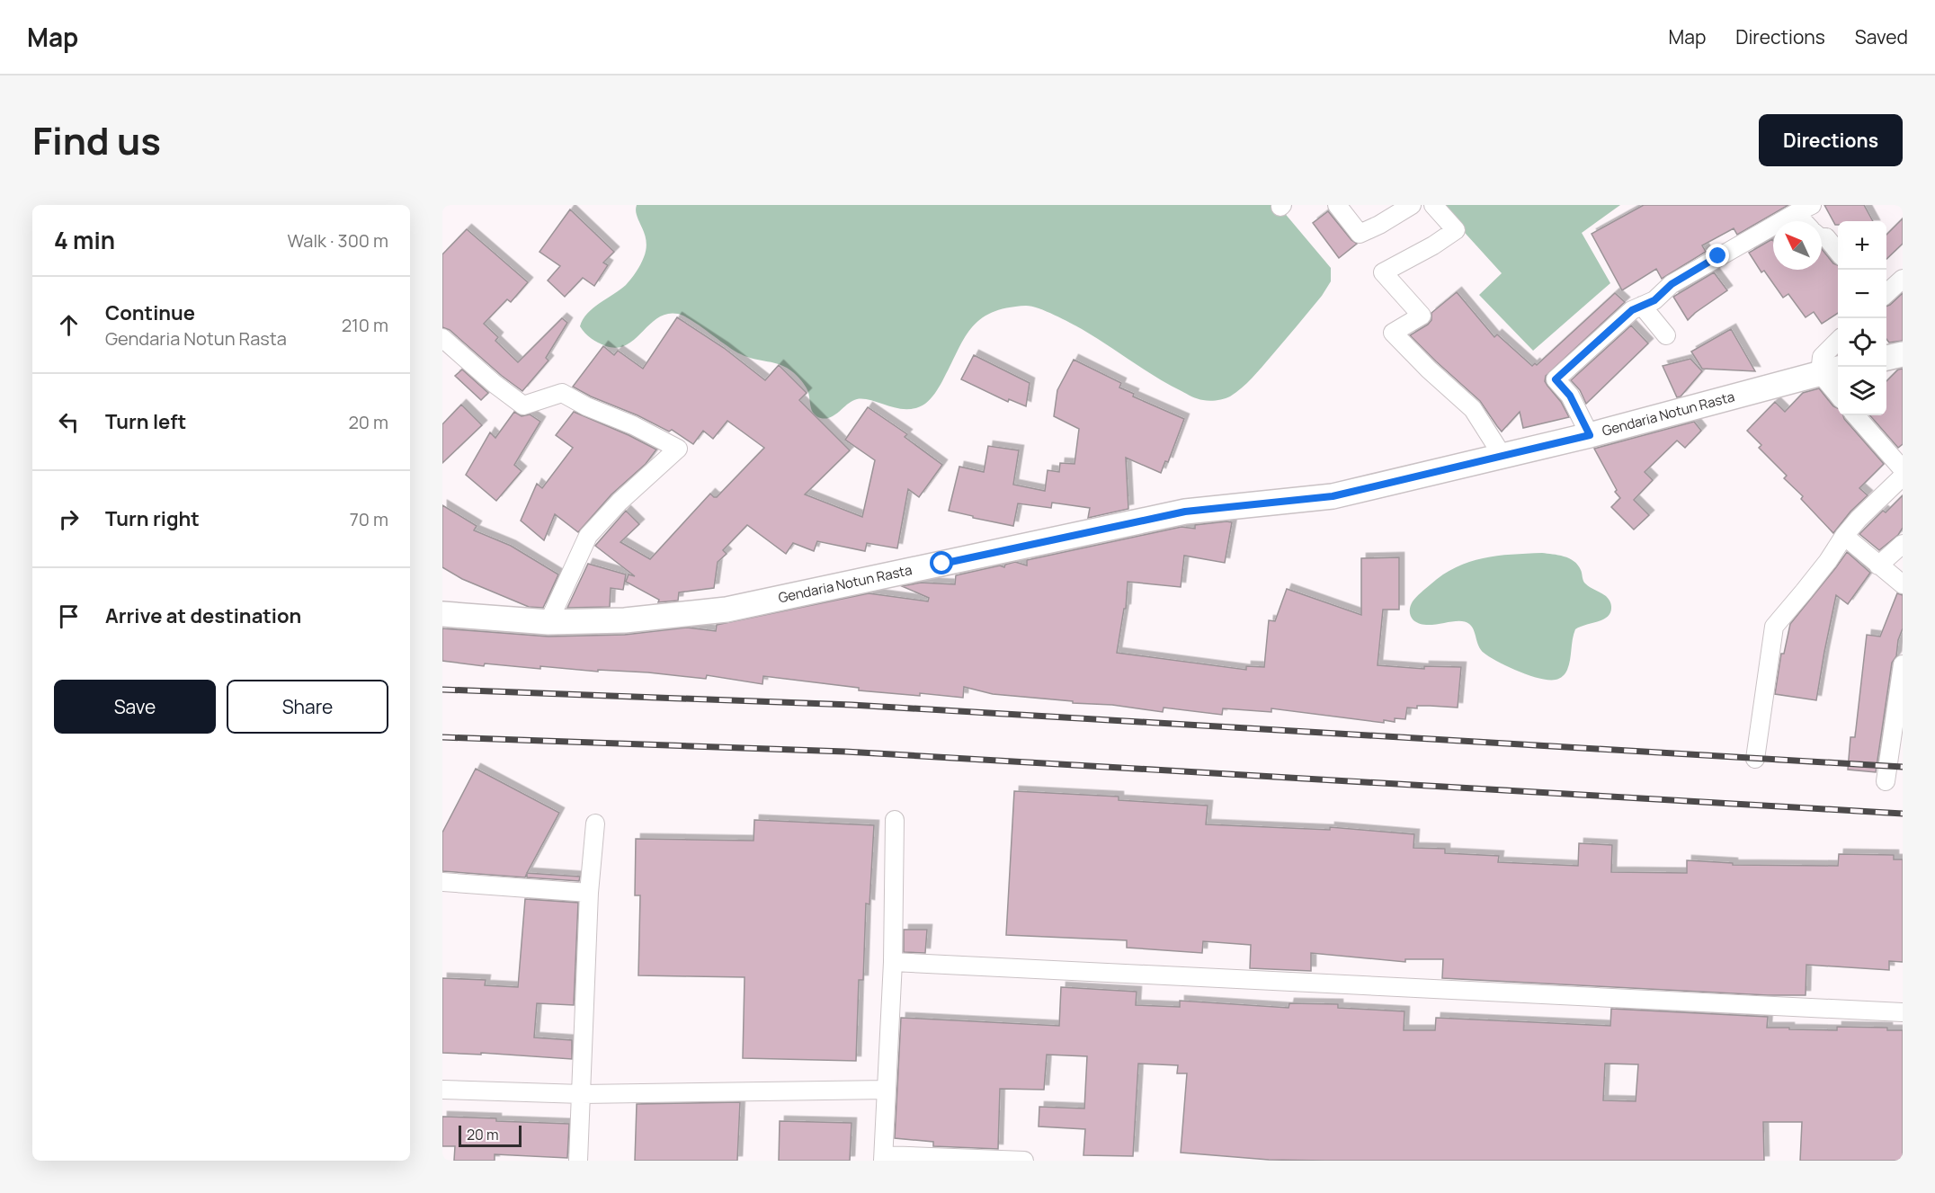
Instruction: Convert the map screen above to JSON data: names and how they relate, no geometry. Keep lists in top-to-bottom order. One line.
{"streets":{"main road":["Gendaria Notun Rasta"]},"scale_bar":"20 m","north":"top left","page":{"header":"Map","nav":["Map","Directions","Saved"],"title":"Find us","buttons":["Directions",["Save","Share"]],"heading":["4 min","Walk · 300 m"],"map_buttons":["+","−"],"list":[["Continue","Gendaria Notun Rasta","210 m"],["Turn left","20 m"],["Turn right","70 m"],"Arrive at destination"],"scale":"20 m"}}
